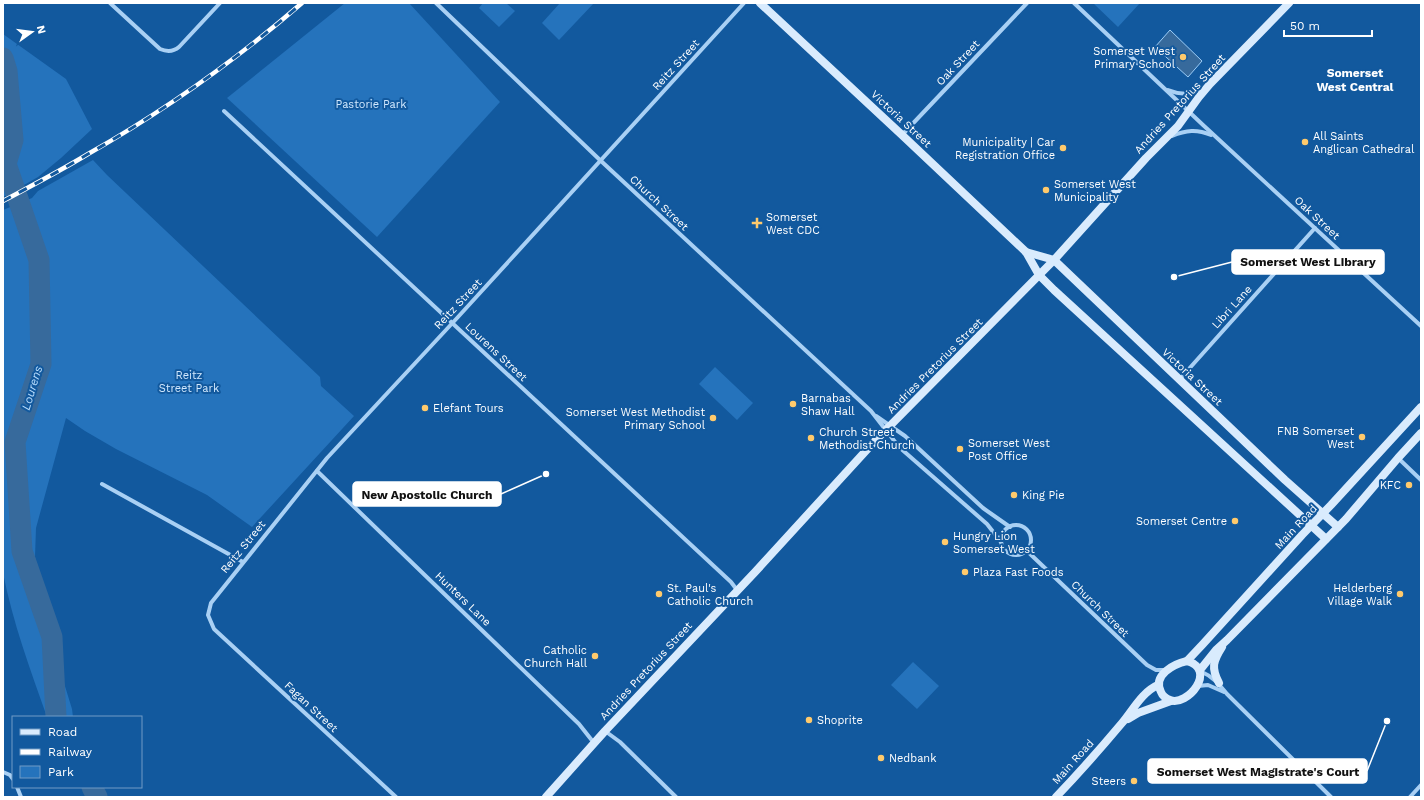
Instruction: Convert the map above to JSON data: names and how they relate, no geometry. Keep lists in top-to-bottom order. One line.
{"streets":{"main road":["Andries Pretorius Street","Victoria Street","Main Road"],"street":["Oak Street","Reitz Street","Church Street","Libri Lane","Lourens Street","Hunters Lane","Fagan Street"]},"crossings":[["Oak Street","Andries Pretorius Street"],["Oak Street","Victoria Street"],["Oak Street","Libri Lane"],["Reitz Street","Church Street"],["Reitz Street","Lourens Street"],["Reitz Street","Hunters Lane"],["Reitz Street","Fagan Street"],["Andries Pretorius Street","Victoria Street"],["Andries Pretorius Street","Church Street"],["Andries Pretorius Street","Lourens Street"],["Andries Pretorius Street","Hunters Lane"],["Victoria Street","Libri Lane"],["Victoria Street","Main Road"],["Church Street","Main Road"]],"districts":["Somerset West Central"],"water":["Lourens"],"parks":["Pastorie Park","Reitz Street Park"],"places":{"other":["Somerset West Primary School","All Saints Anglican Cathedral","Municipality | Car Registration Office","Somerset West Municipality","Somerset West Library","Barnabas Shaw Hall","Elefant Tours","Somerset West Methodist Primary School","FNB Somerset West","Church Street Methodist Church","Somerset West Post Office","New Apostolic Church","KFC","King Pie","Somerset Centre","Hungry Lion Somerset West","Plaza Fast Foods","St. Paul's Catholic Church","Helderberg Village Walk","Catholic Church Hall","Shoprite","Somerset West Magistrate's Court","Nedbank","Steers"],"health":["Somerset West CDC"]},"legend":["Road","Railway","Park"],"scale_bar":"50 m","north":"right"}
